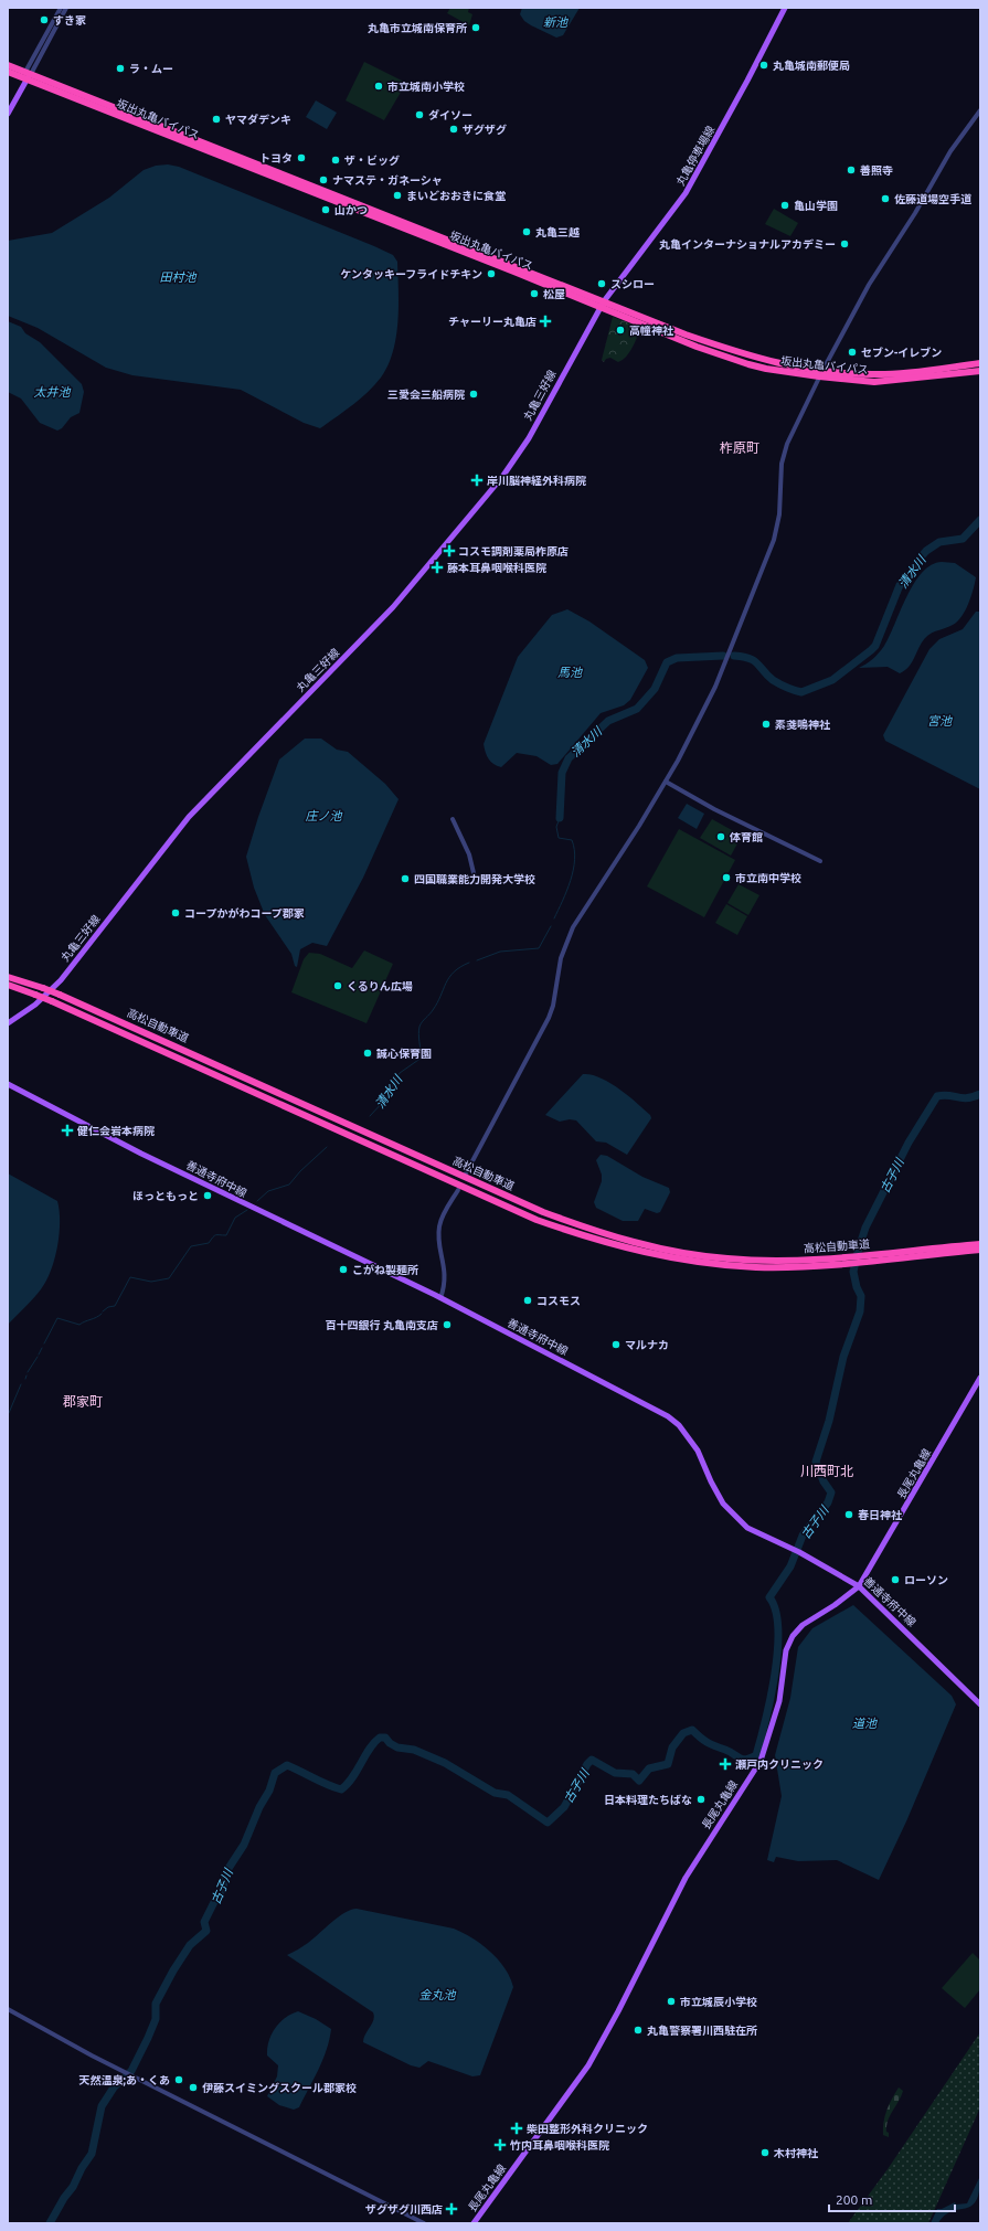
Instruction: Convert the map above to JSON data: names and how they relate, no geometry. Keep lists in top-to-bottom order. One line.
{"streets":{"highway":["坂出丸亀バイパス","高松自動車道"],"main road":["丸亀停車場線","丸亀三好線","善通寺府中線","長尾丸亀線"]},"crossings":[["坂出丸亀バイパス","丸亀停車場線"],["坂出丸亀バイパス","丸亀三好線"],["丸亀停車場線","丸亀三好線"],["善通寺府中線","長尾丸亀線"]],"districts":["柞原町","郡家町","川西町北"],"water":["新池","田村池","太井池","清水川","馬池","宮池","庄ノ池","古子川","道池","金丸池"],"places":{"other":["すき家","丸亀市立城南保育所","丸亀城南郵便局","ラ・ムー","市立城南小学校","ダイソー","ヤマダデンキ","ザグザグ","トヨタ","ザ・ビッグ","善照寺","ナマステ・ガネーシャ","まいどおおきに食堂","佐藤道場空手道","亀山学園","山かつ","丸亀三越","丸亀インターナショナルアカデミー","ケンタッキーフライドチキン","スシロー","松屋","高幢神社","セブン-イレブン","三愛会三船病院","素戔嗚神社","体育館","市立南中学校","四国職業能力開発大学校","コープかがわコープ郡家","くるりん広場","誠心保育園","ほっともっと","こがね製麺所","コスモス","百十四銀行 丸亀南支店","マルナカ","春日神社","ローソン","日本料理たちばな","市立城辰小学校","丸亀警察署川西駐在所","天然温泉;あ・くあ","伊藤スイミングスクール郡家校","木村神社"],"health":["チャーリー丸亀店","岸川脳神経外科病院","コスモ調剤薬局柞原店","藤本耳鼻咽喉科医院","健仁会岩本病院","瀬戸内クリニック","柴田整形外科クリニック","竹内耳鼻咽喉科医院","ザグザグ川西店"]},"scale_bar":"200 m"}
